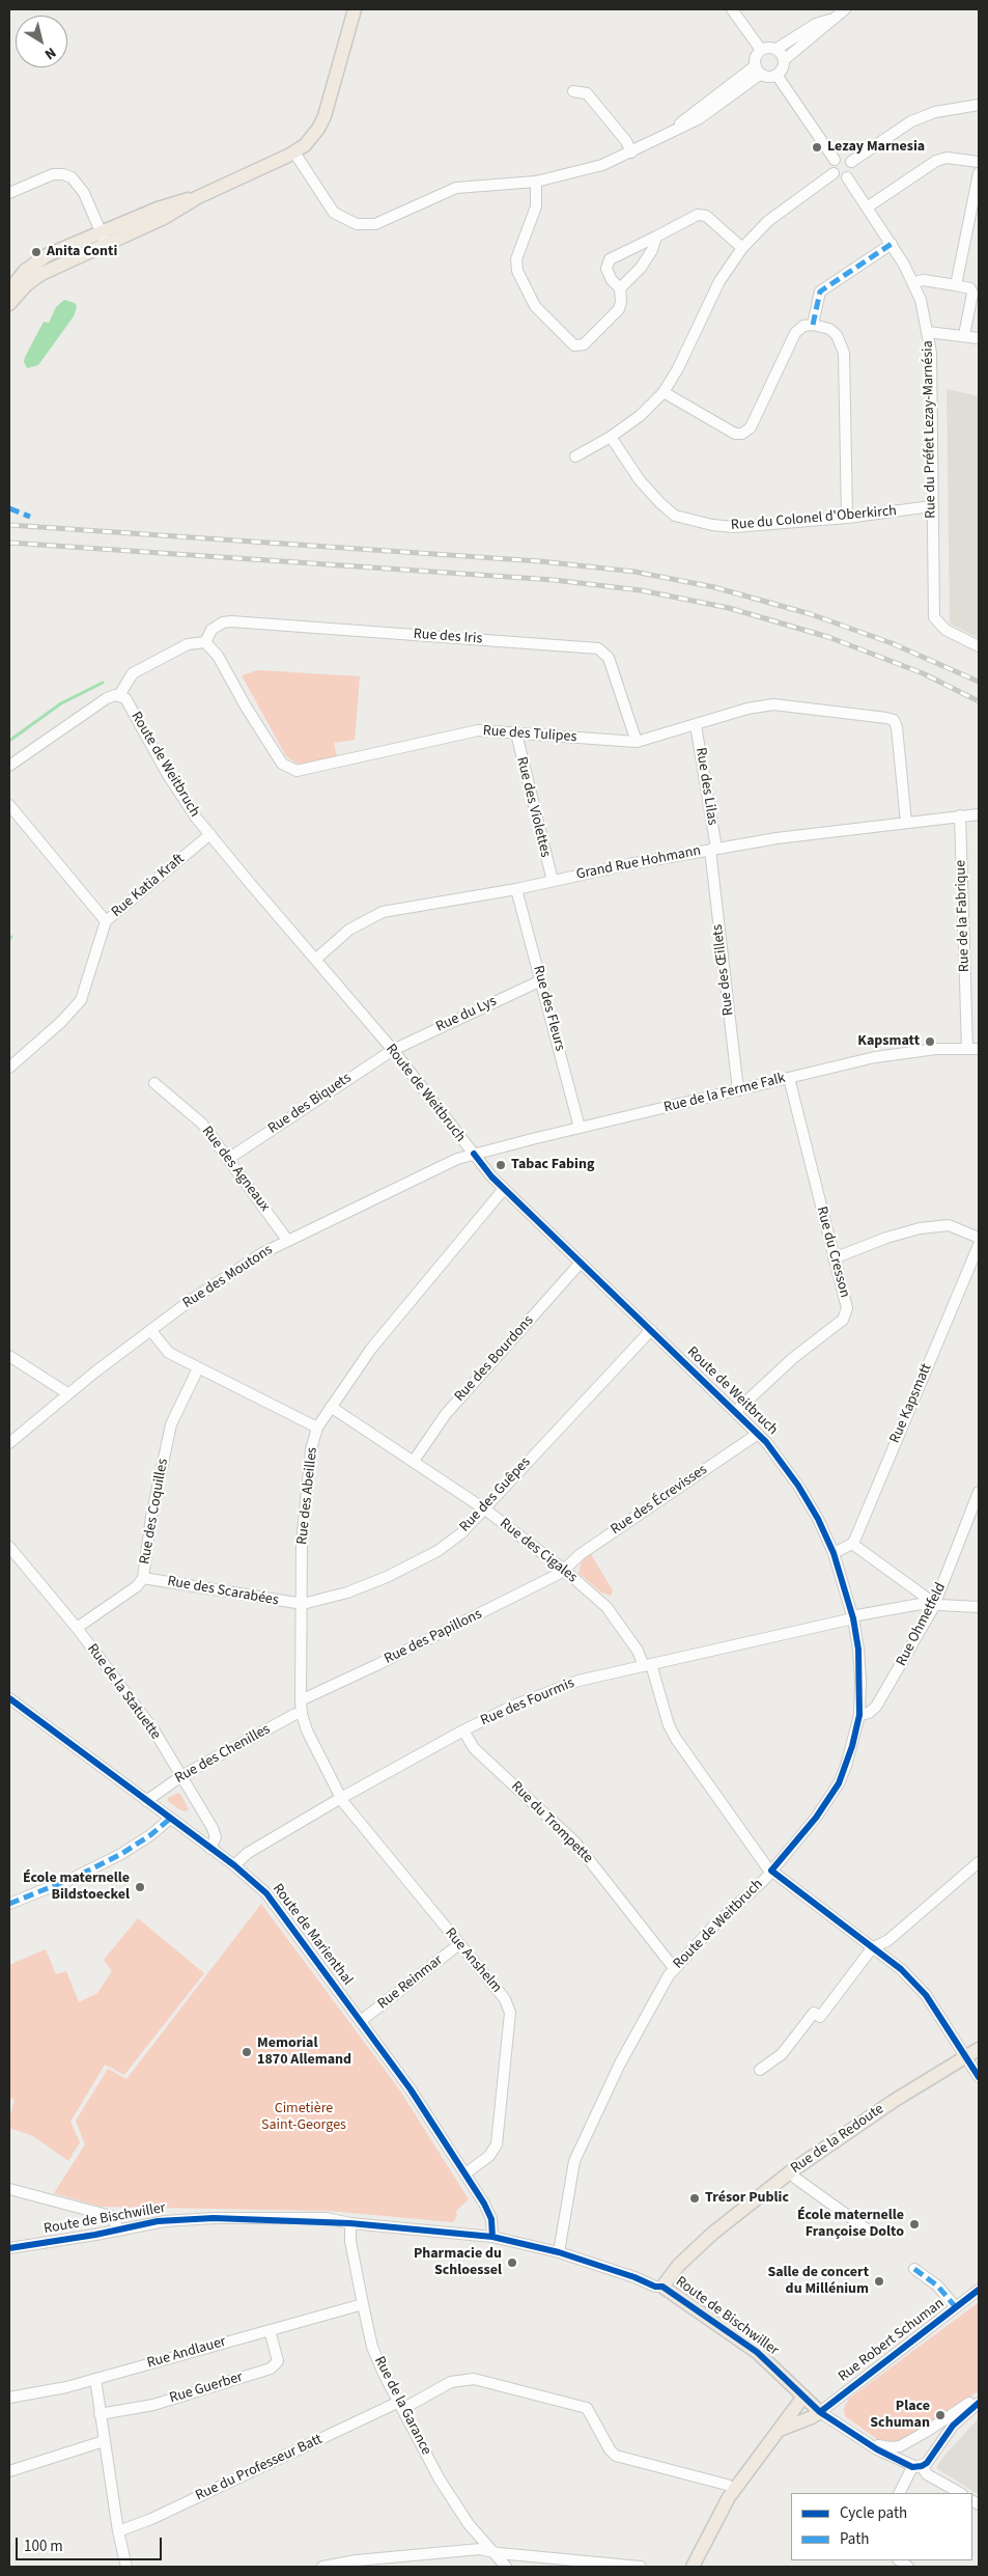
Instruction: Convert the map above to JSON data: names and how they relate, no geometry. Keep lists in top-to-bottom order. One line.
{"streets":{"main road":["Rue de la Redoute","Route de Bischwiller"],"street":["Rue du Préfet Lezay-Marnésia","Rue du Colonel d'Oberkirch","Rue des Iris","Rue des Tulipes","Route de Weitbruch","Rue des Lilas","Rue des Violettes","Grand Rue Hohmann","Rue Katia Kraft","Rue de la Fabrique","Rue des Œillets","Rue des Fleurs","Rue du Lys","Rue de la Ferme Falk","Rue des Biquets","Rue des Agneaux","Rue du Cresson","Rue des Moutons","Rue des Bourdons","Rue Kapsmatt","Rue des Guêpes","Rue des Abeilles","Rue des Écrevisses","Rue des Coquilles","Rue des Cigales","Rue des Scarabées","Rue Ohmetfeld","Rue des Papillons","Rue de la Statuette","Rue des Fourmis","Rue des Chenilles","Rue du Trompette","Route de Marienthal","Rue Anshelm","Rue Reinmar","Rue Robert Schuman","Rue Andlauer","Rue Guerber","Rue de la Garance","Rue du Professeur Batt"]},"crossings":[["Rue du Préfet Lezay-Marnésia","Rue du Colonel d'Oberkirch"],["Rue des Iris","Rue des Tulipes"],["Rue des Tulipes","Rue des Lilas"],["Rue des Tulipes","Rue des Violettes"],["Rue des Tulipes","Grand Rue Hohmann"],["Route de Weitbruch","Grand Rue Hohmann"],["Route de Weitbruch","Rue Katia Kraft"],["Route de Weitbruch","Rue du Lys"],["Route de Weitbruch","Rue de la Ferme Falk"],["Route de Weitbruch","Rue des Biquets"],["Route de Weitbruch","Rue du Cresson"],["Route de Weitbruch","Rue des Moutons"],["Route de Weitbruch","Rue des Bourdons"],["Route de Weitbruch","Rue des Guêpes"],["Route de Weitbruch","Rue des Abeilles"],["Route de Weitbruch","Rue des Écrevisses"],["Route de Weitbruch","Rue des Cigales"],["Route de Weitbruch","Rue Ohmetfeld"],["Route de Weitbruch","Rue des Fourmis"],["Route de Weitbruch","Rue du Trompette"],["Route de Weitbruch","Route de Bischwiller"],["Rue des Lilas","Grand Rue Hohmann"],["Rue des Lilas","Rue des Œillets"],["Rue des Violettes","Grand Rue Hohmann"],["Grand Rue Hohmann","Rue de la Fabrique"],["Grand Rue Hohmann","Rue des Œillets"],["Grand Rue Hohmann","Rue des Fleurs"],["Rue de la Fabrique","Rue de la Ferme Falk"],["Rue des Œillets","Rue de la Ferme Falk"],["Rue des Fleurs","Rue du Lys"],["Rue des Fleurs","Rue de la Ferme Falk"],["Rue du Lys","Rue des Biquets"],["Rue de la Ferme Falk","Rue du Cresson"],["Rue de la Ferme Falk","Rue des Moutons"],["Rue des Biquets","Rue des Agneaux"],["Rue des Agneaux","Rue des Moutons"],["Rue des Bourdons","Rue des Cigales"],["Rue des Guêpes","Rue des Abeilles"],["Rue des Guêpes","Rue des Cigales"],["Rue des Guêpes","Rue des Scarabées"],["Rue des Abeilles","Rue des Cigales"],["Rue des Abeilles","Rue des Scarabées"],["Rue des Abeilles","Rue des Papillons"],["Rue des Abeilles","Rue des Fourmis"],["Rue des Abeilles","Rue des Chenilles"],["Rue des Abeilles","Rue Anshelm"],["Rue des Écrevisses","Rue des Cigales"],["Rue des Écrevisses","Rue des Papillons"],["Rue des Coquilles","Rue des Scarabées"],["Rue des Coquilles","Rue de la Statuette"],["Rue des Cigales","Rue des Papillons"],["Rue des Cigales","Rue des Fourmis"],["Rue des Cigales","Rue de la Redoute"],["Rue Ohmetfeld","Rue des Fourmis"],["Rue de la Statuette","Rue des Chenilles"],["Rue de la Statuette","Route de Marienthal"],["Rue des Fourmis","Rue du Trompette"],["Rue des Fourmis","Route de Marienthal"],["Rue des Fourmis","Rue Anshelm"],["Rue des Chenilles","Route de Marienthal"],["Route de Marienthal","Rue Anshelm"],["Route de Marienthal","Rue Reinmar"],["Route de Marienthal","Route de Bischwiller"],["Rue Anshelm","Rue Reinmar"],["Rue de la Redoute","Route de Bischwiller"],["Route de Bischwiller","Rue Robert Schuman"],["Route de Bischwiller","Rue de la Garance"],["Rue Andlauer","Rue Guerber"],["Rue Andlauer","Rue de la Garance"],["Rue de la Garance","Rue du Professeur Batt"]],"parks":["Cimetière Saint-Georges"],"places":["Lezay Marnesia","Anita Conti","Kapsmatt","Tabac Fabing","École maternelle Bildstoeckel","Memorial 1870 Allemand","Trésor Public","École maternelle Françoise Dolto","Pharmacie du Schloessel","Salle de concert du Millénium","Place Schuman"],"legend":["Cycle path","Path"],"scale_bar":"100 m","north":"bottom right"}
